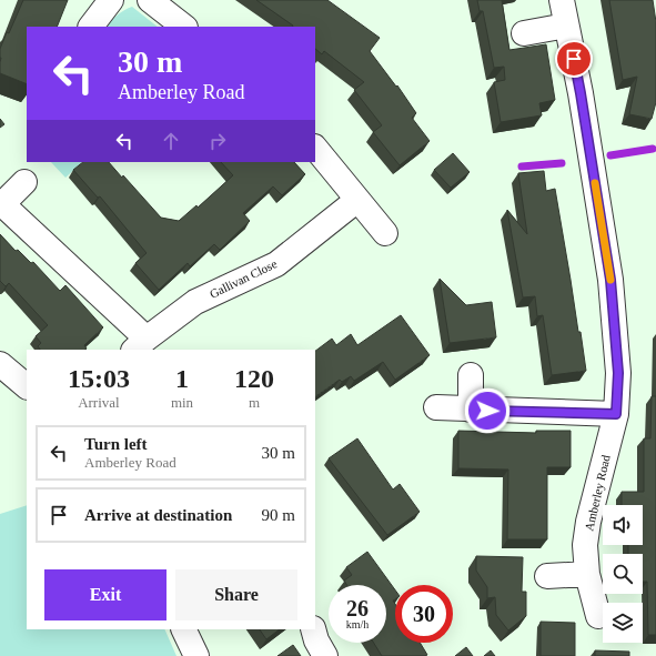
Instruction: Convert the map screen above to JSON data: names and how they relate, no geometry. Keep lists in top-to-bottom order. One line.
{"streets":{"street":["Gallivan Close","Amberley Road"]},"page":{"turn":["30 m","Amberley Road"],"eta":["15:03","Arrival","1","min","120","m"],"list":[{"name":"Turn left","note":"Amberley Road","value":"30 m"},{"name":"Arrive at destination","value":"90 m"}],"buttons":["Exit","Share"],"speed":"26 km/h","limit":"30"}}
